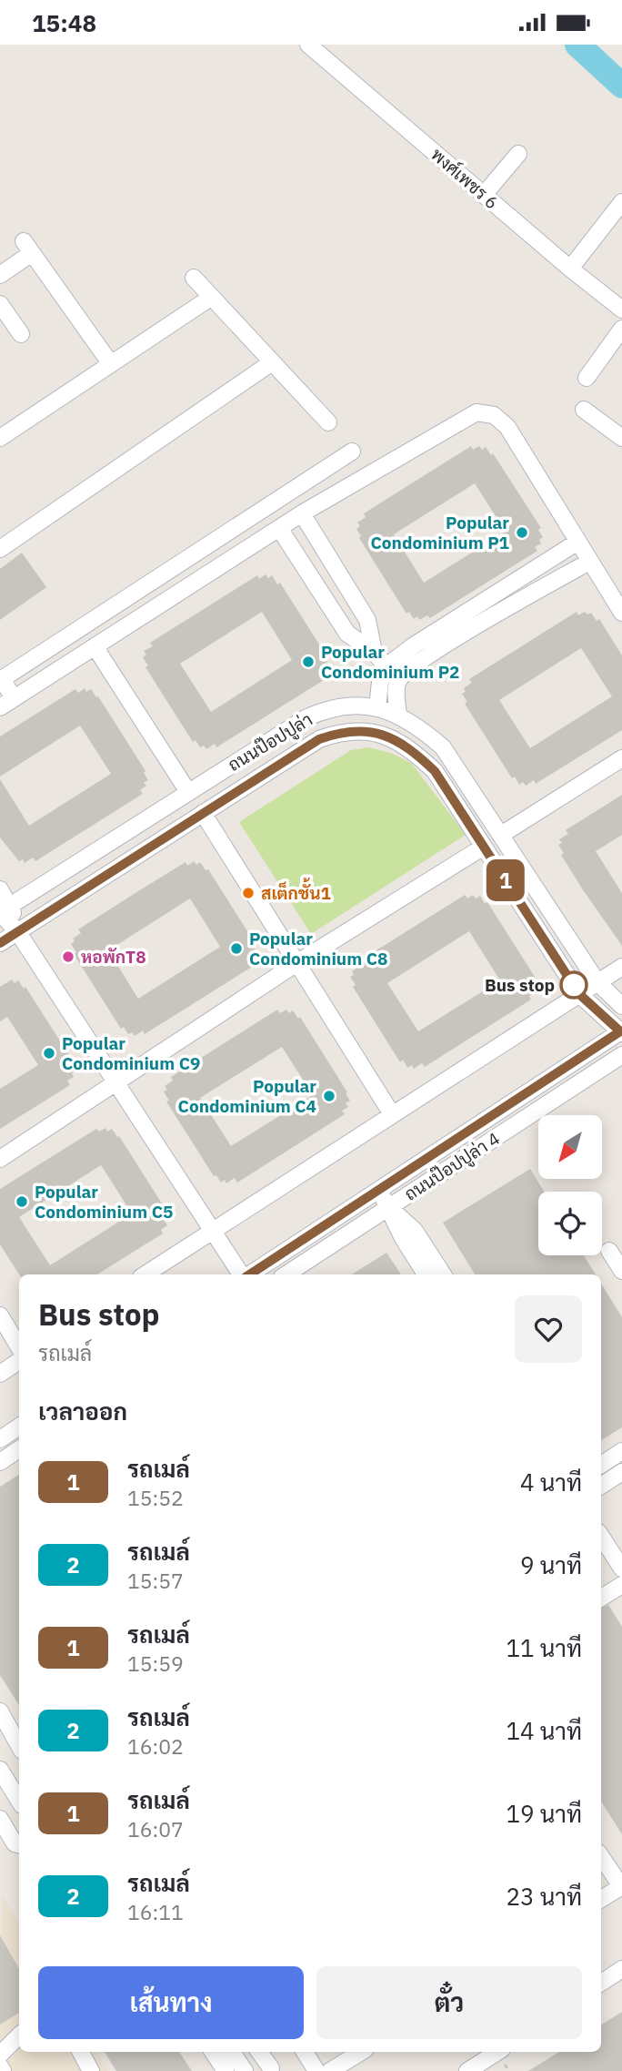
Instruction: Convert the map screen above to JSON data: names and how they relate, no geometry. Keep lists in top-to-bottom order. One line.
{"streets":{"street":["พงศ์เพชร 6","ถนนป๊อปปูล่า","ถนนป๊อปปูล่า 4"]},"crossings":[["ถนนป๊อปปูล่า","ถนนป๊อปปูล่า 4"]],"places":["Popular Condominium P1","Popular Condominium P2","สเต็กชั้น1","Popular Condominium C8","หอพักT8","Bus stop","Popular Condominium C9","Popular Condominium C4","Popular Condominium C5"],"lines":["bus line 1"],"north":"bottom left","page":{"status":"15:48","on_map":"1","heading":[["Bus stop","รถเมล์"],"เวลาออก"],"list":[{"mark":"1","name":"รถเมล์","note":"15:52","value":"4 นาที"},{"mark":"2","name":"รถเมล์","note":"15:57","value":"9 นาที"},{"mark":"1","name":"รถเมล์","note":"15:59","value":"11 นาที"},{"mark":"2","name":"รถเมล์","note":"16:02","value":"14 นาที"},{"mark":"1","name":"รถเมล์","note":"16:07","value":"19 นาที"},{"mark":"2","name":"รถเมล์","note":"16:11","value":"23 นาที"}],"buttons":["เส้นทาง","ตั๋ว"]}}
